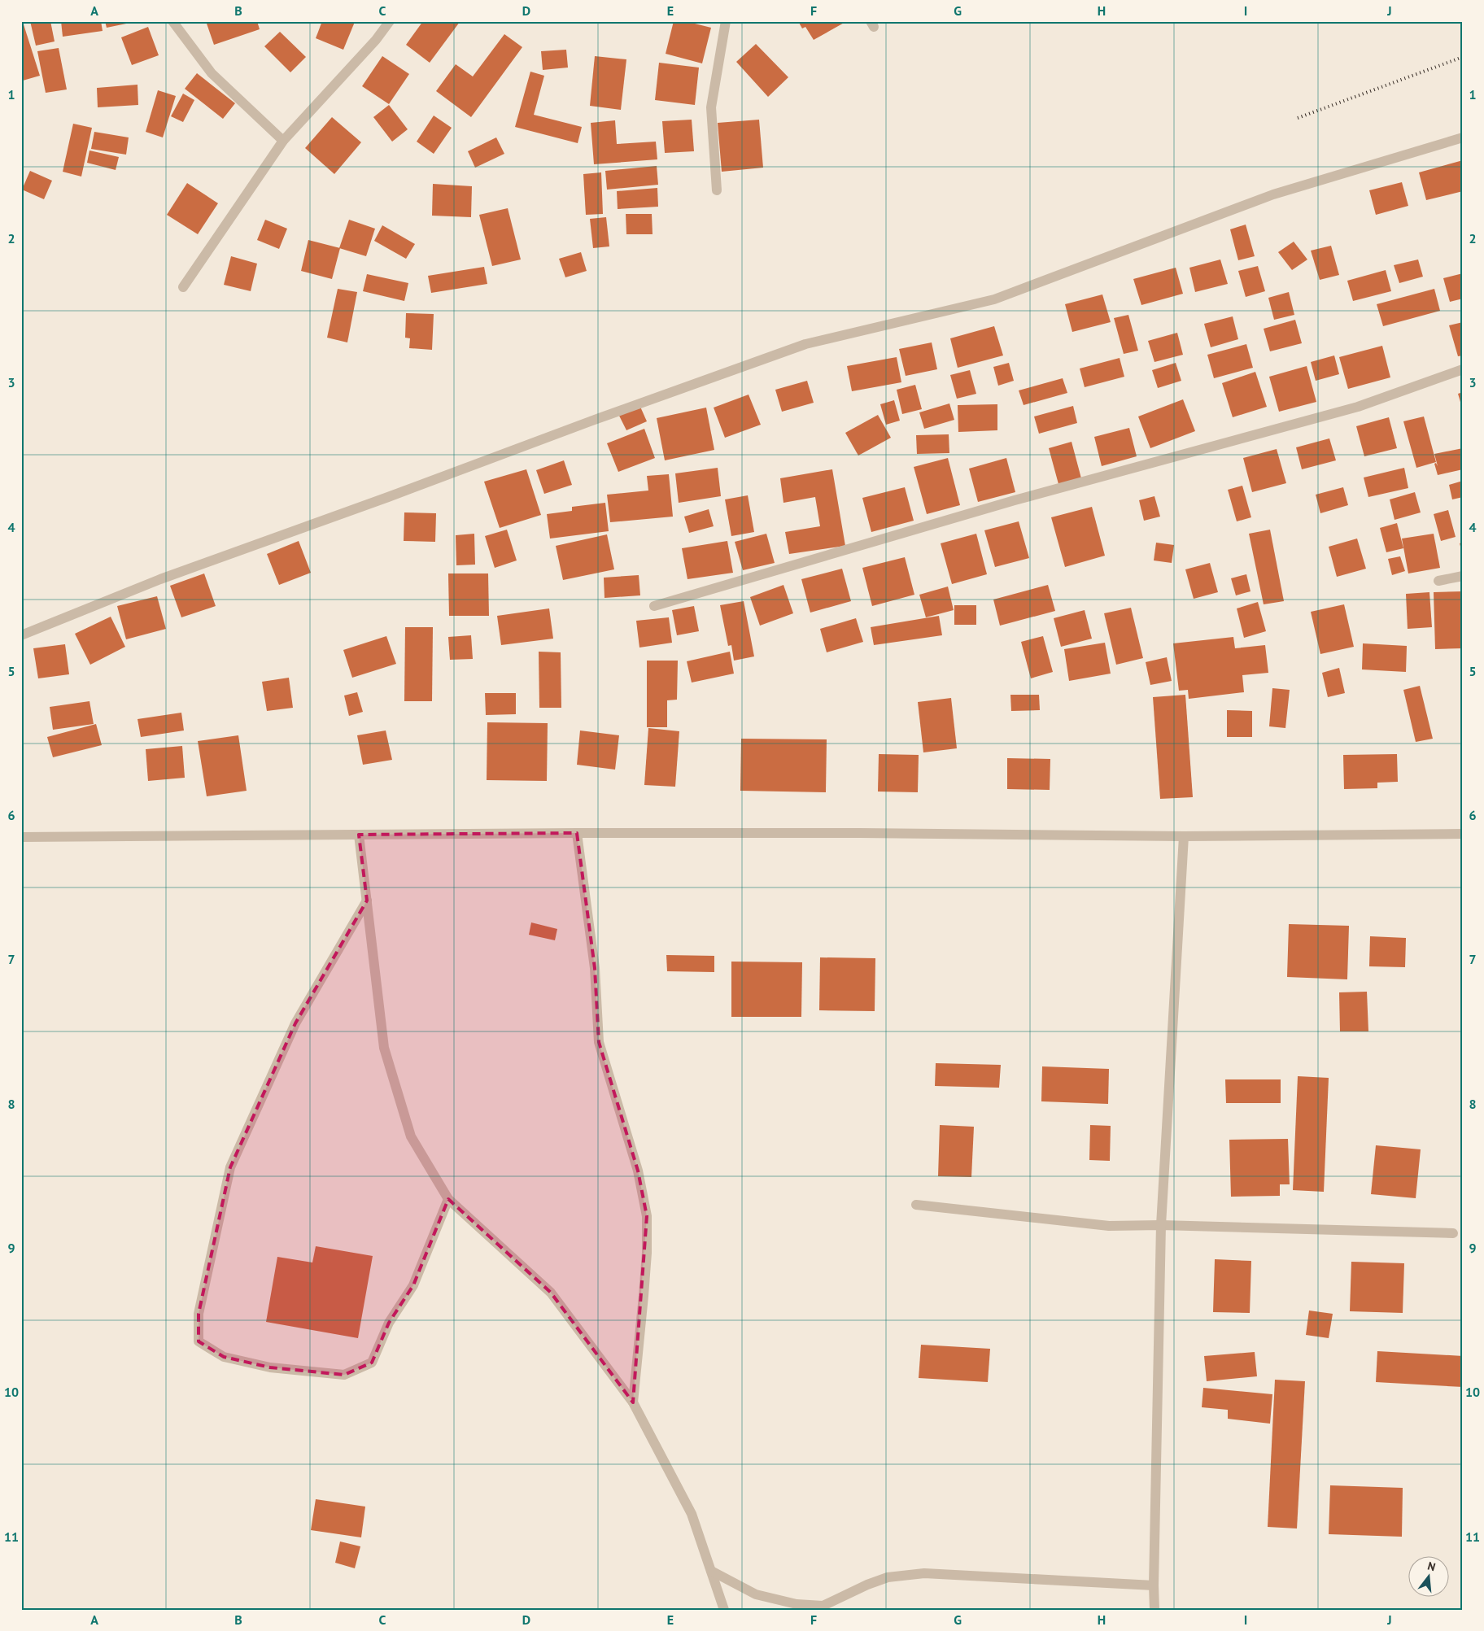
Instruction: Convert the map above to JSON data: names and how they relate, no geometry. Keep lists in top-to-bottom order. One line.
{"north":"top","grid":{"columns":["A","B","C","D","E","F","G","H","I","J"],"rows":["1","2","3","4","5","6","7","8","9","10","11"]}}
